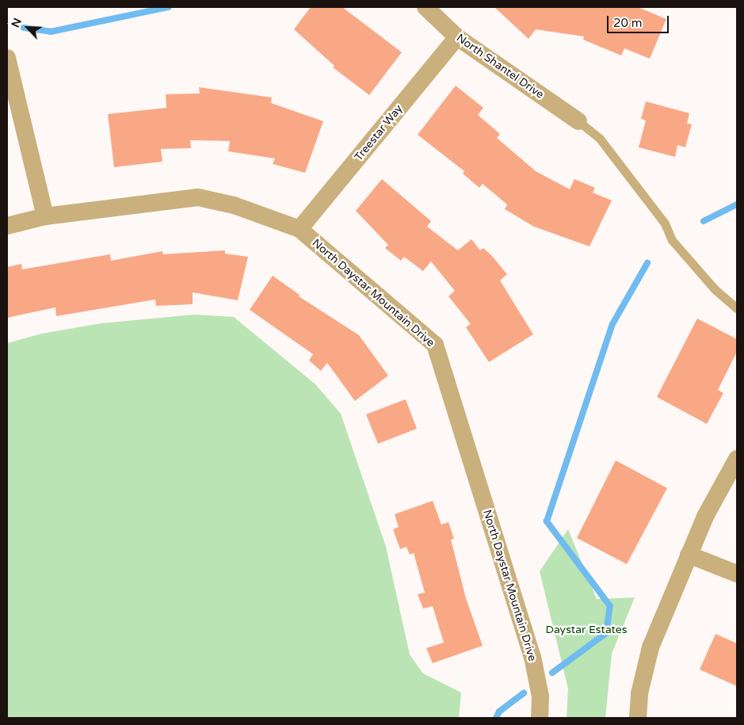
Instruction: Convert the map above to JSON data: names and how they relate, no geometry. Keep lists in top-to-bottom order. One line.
{"streets":{"street":["North Shantel Drive","Treestar Way","North Daystar Mountain Drive"]},"crossings":[["North Shantel Drive","Treestar Way"],["Treestar Way","North Daystar Mountain Drive"]],"parks":["Daystar Estates"],"scale_bar":"20 m","north":"top left"}
